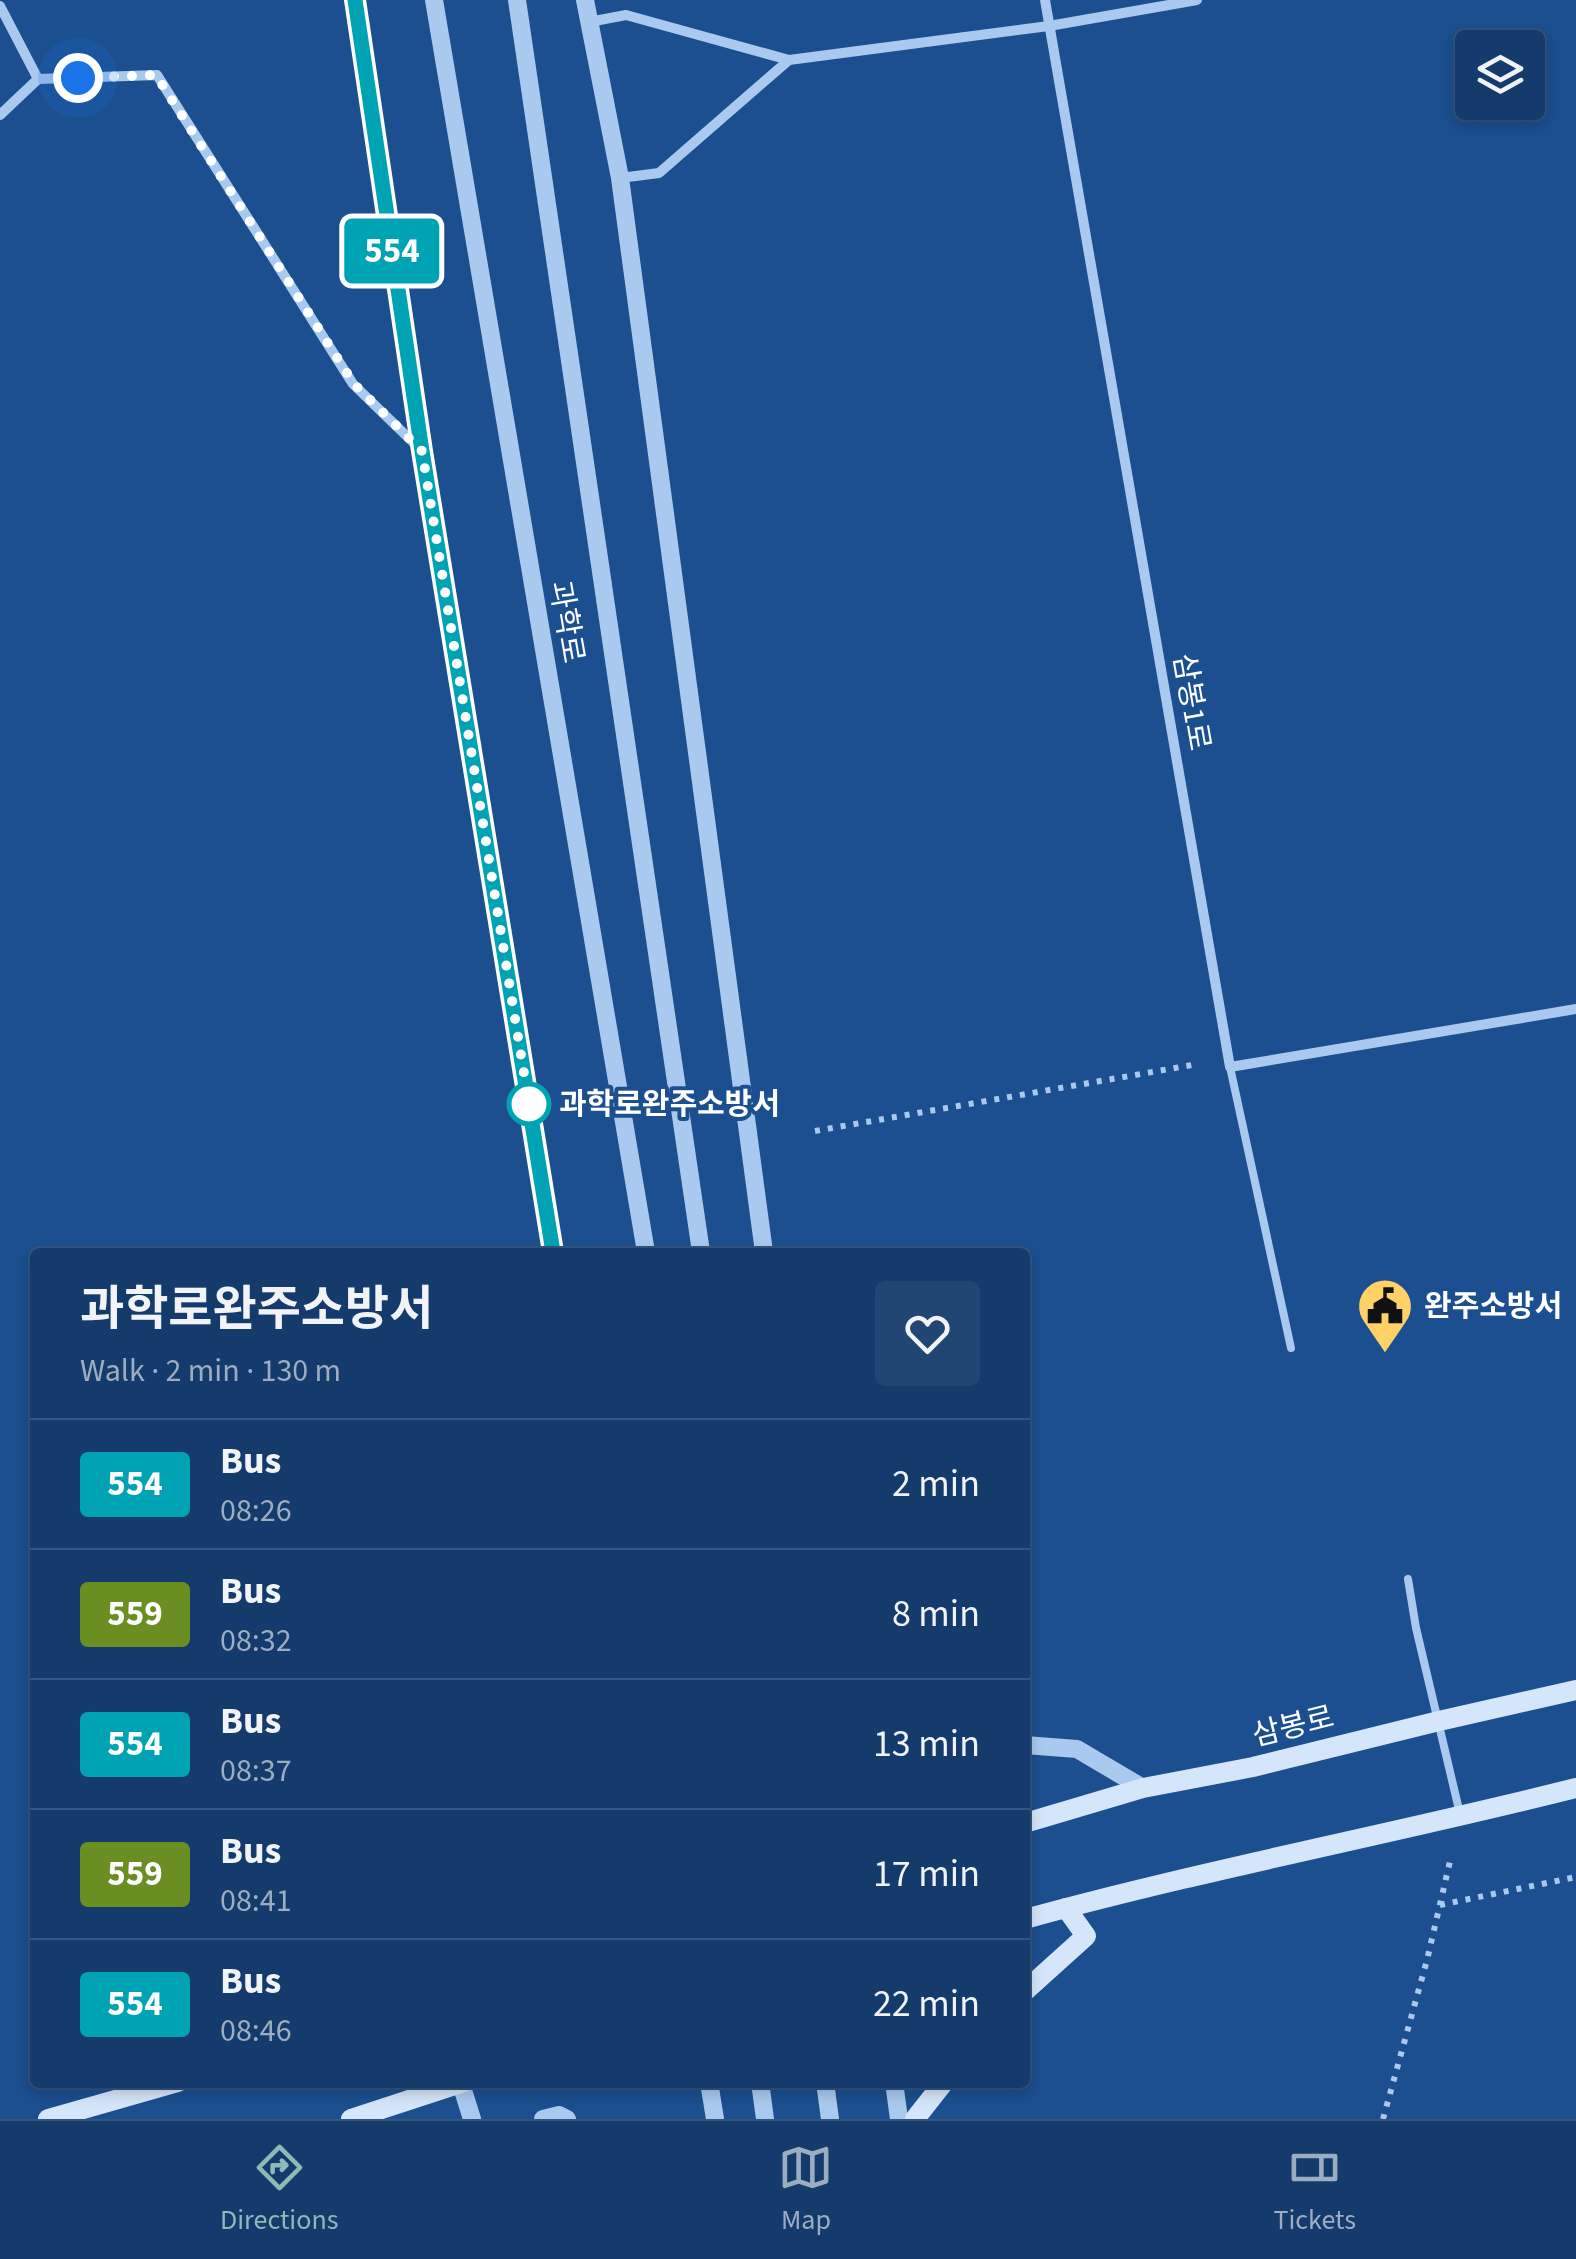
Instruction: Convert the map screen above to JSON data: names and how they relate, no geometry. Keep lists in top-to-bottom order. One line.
{"streets":{"main road":["삼봉로"],"street":["과학로","삼봉1로"]},"places":{"other":["과학로완주소방서"],"public building":["완주소방서"]},"lines":["bus line 554"],"page":{"on_map":"554","heading":["과학로완주소방서","Walk · 2 min · 130 m"],"list":[{"mark":"554","name":"Bus","note":"08:26","value":"2 min"},{"mark":"559","name":"Bus","note":"08:32","value":"8 min"},{"mark":"554","name":"Bus","note":"08:37","value":"13 min"},{"mark":"559","name":"Bus","note":"08:41","value":"17 min"},{"mark":"554","name":"Bus","note":"08:46","value":"22 min"}],"tabs":["Directions","Map","Tickets"]}}
